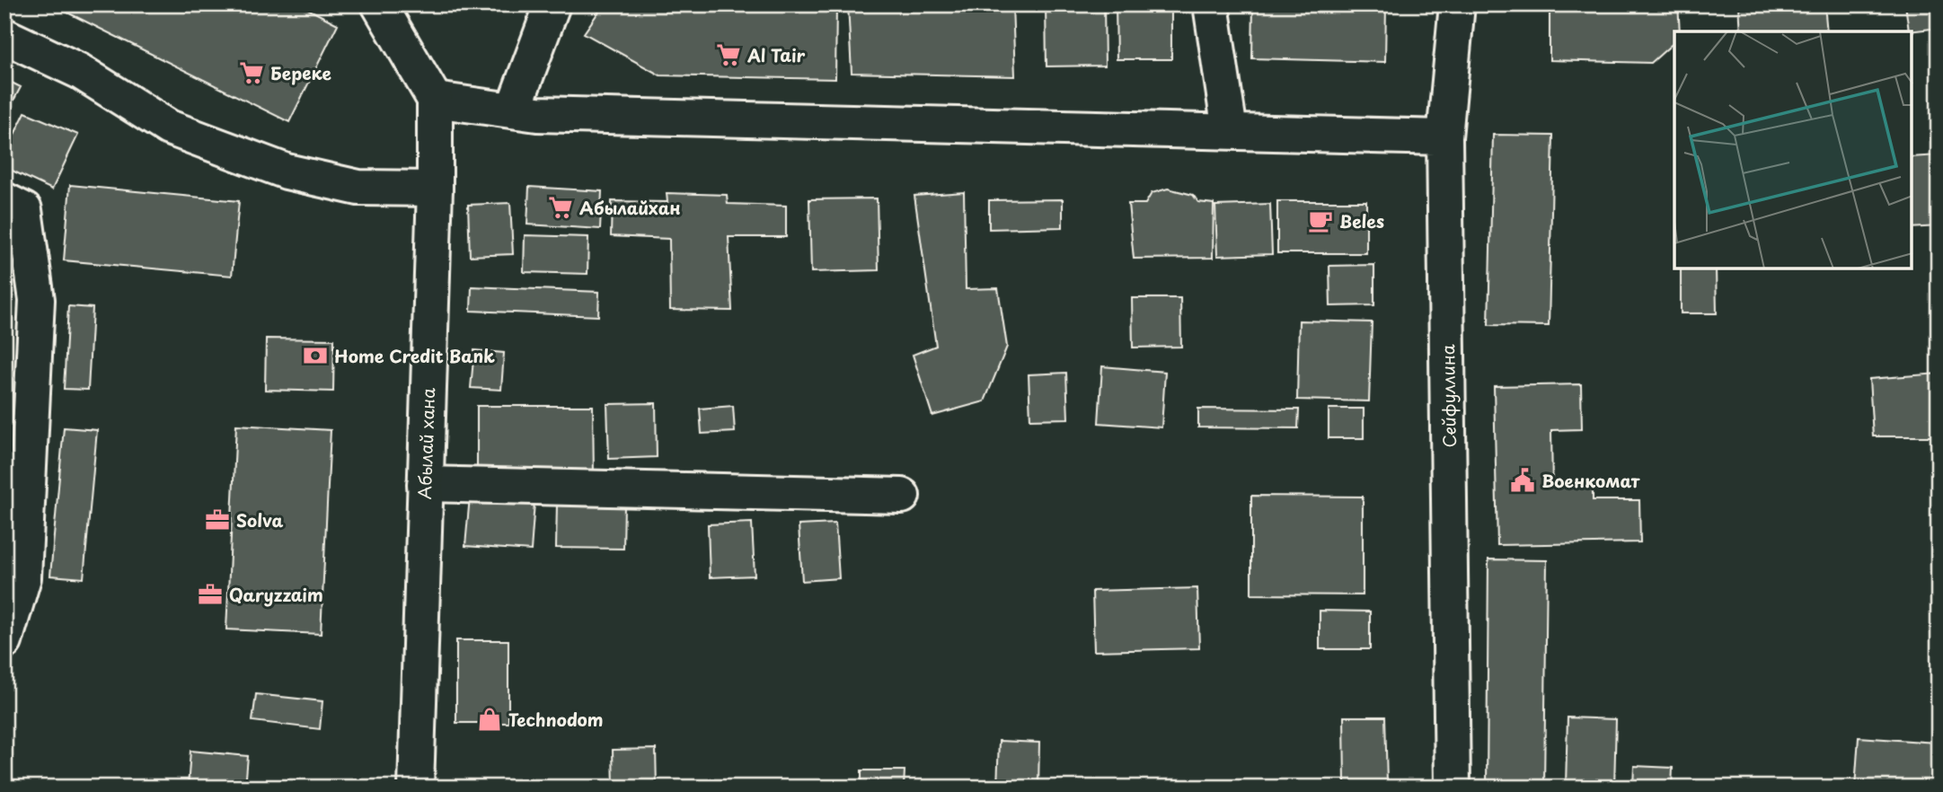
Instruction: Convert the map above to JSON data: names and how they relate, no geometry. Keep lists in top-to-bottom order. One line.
{"streets":{"street":["Сейфуллина","Абылай хана"]},"places":{"supermarket":["Al Tair","Береке","Абылайхан"],"cafe":["Beles"],"bank":["Home Credit Bank"],"public building":["Военкомат"],"office":["Solva","Qaryzzaim"],"shop":["Technodom"]}}
